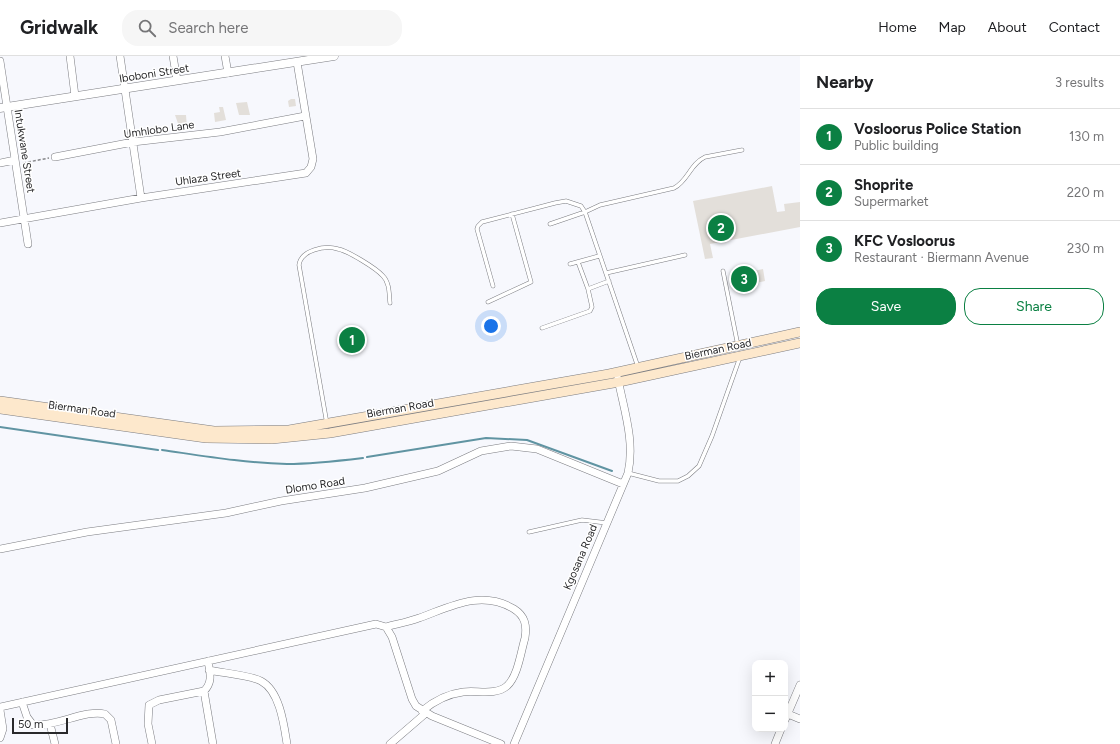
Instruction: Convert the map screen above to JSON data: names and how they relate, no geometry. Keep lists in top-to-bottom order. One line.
{"streets":{"main road":["Bierman Road"],"street":["Iboboni Street","Umhlobo Lane","Intukwane Street","Uhlaza Street","Dlomo Road","Kgosana Road"]},"crossings":[["Iboboni Street","Intukwane Street"],["Iboboni Street","Uhlaza Street"],["Umhlobo Lane","Uhlaza Street"],["Intukwane Street","Uhlaza Street"],["Bierman Road","Kgosana Road"],["Dlomo Road","Kgosana Road"]],"scale_bar":"50 m","page":{"header":"Gridwalk","search":"Search here","nav":["Home","Map","About","Contact"],"heading":["Nearby","3 results"],"list":[{"mark":"1","name":"Vosloorus Police Station","note":"Public building","value":"130 m"},{"mark":"2","name":"Shoprite","note":"Supermarket","value":"220 m"},{"mark":"3","name":"KFC Vosloorus","note":"Restaurant · Biermann Avenue","value":"230 m"}],"pins":["2","3","1"],"buttons":["Save","Share"],"map_buttons":["+","−"],"scale":"50 m"}}
